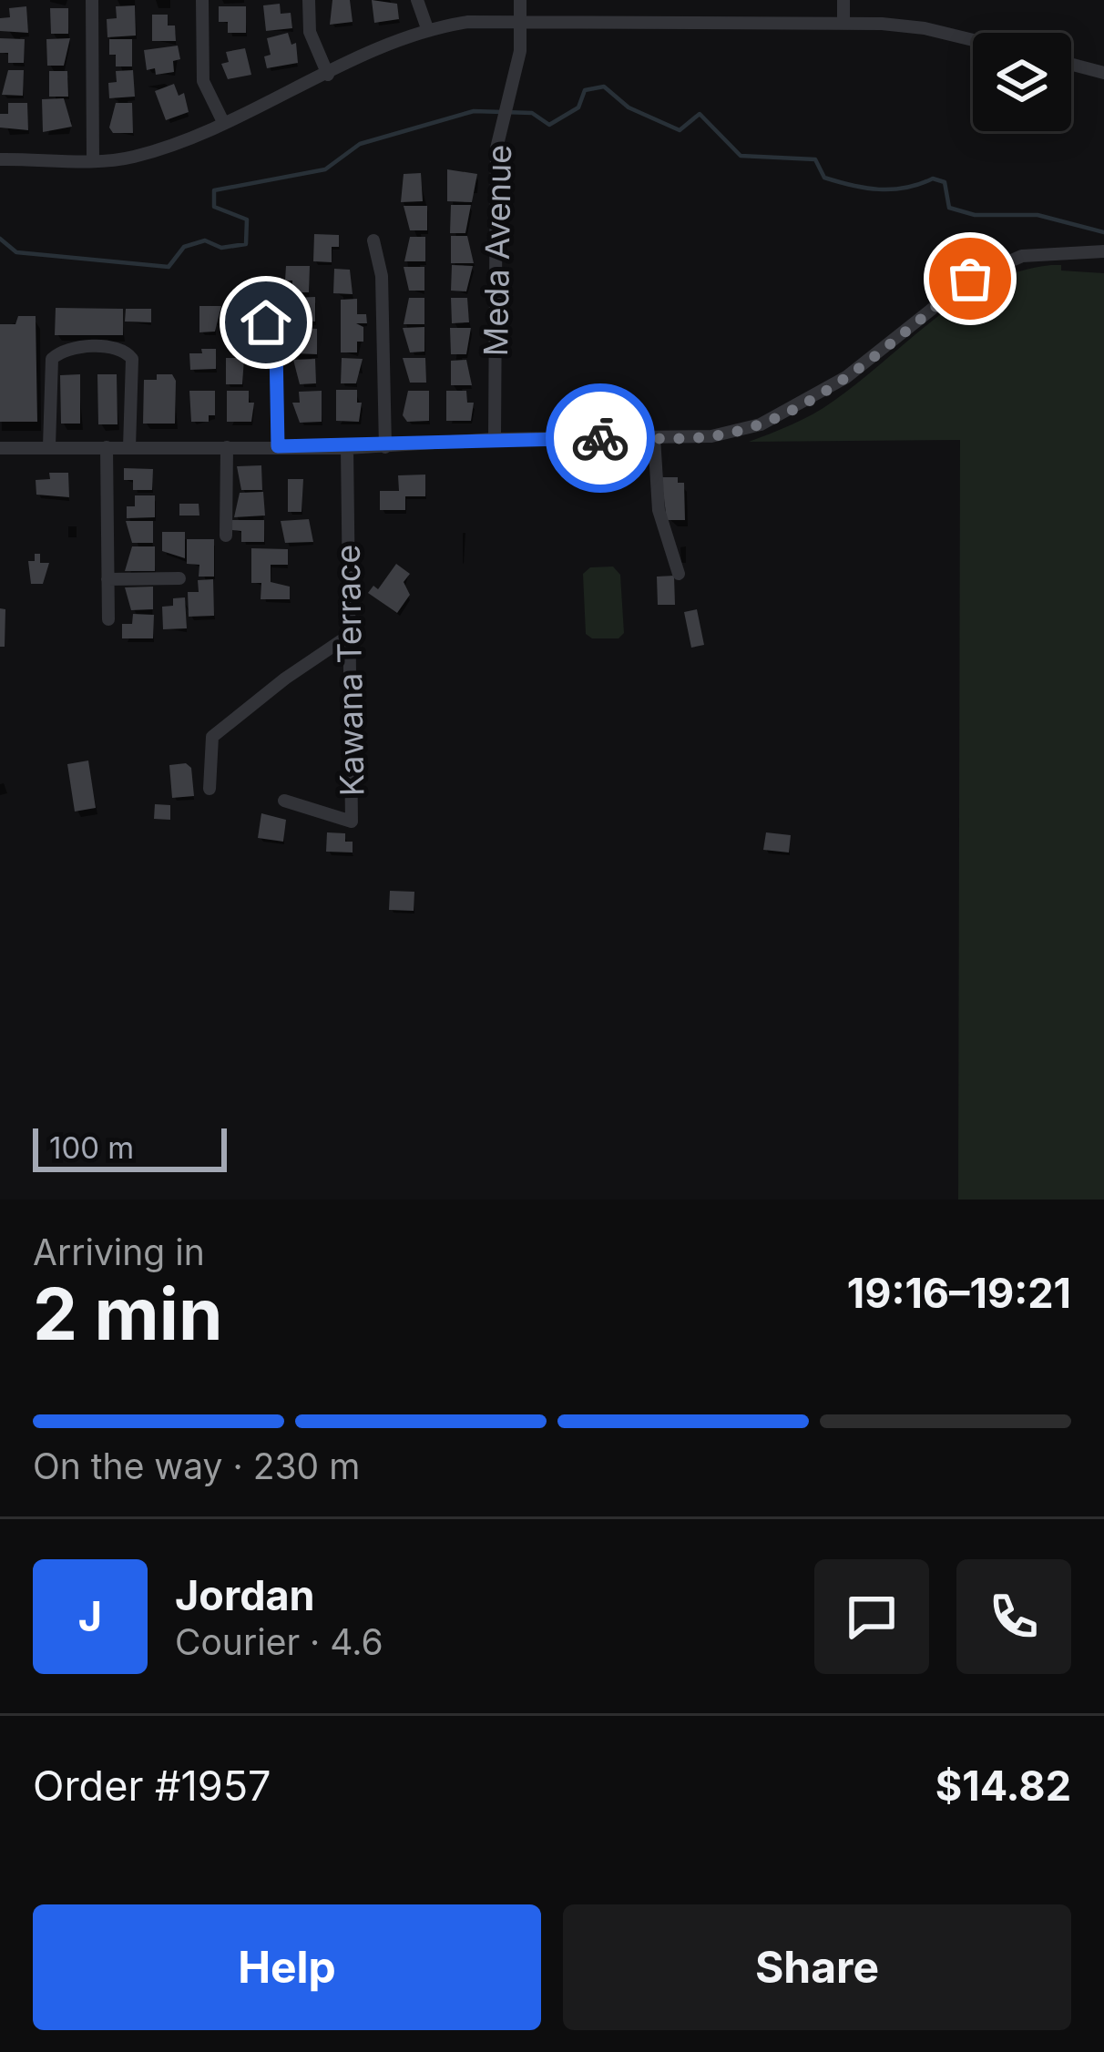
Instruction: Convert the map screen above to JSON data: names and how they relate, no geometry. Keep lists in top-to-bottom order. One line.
{"streets":{"street":["Meda Avenue","Kawana Terrace"]},"scale_bar":"100 m","page":{"scale":"100 m","heading":["2 min","Arriving in","19:16–19:21"],"panel":["Jordan","Courier · 4.6","Order #1957","$14.82"],"bar":"On the way · 230 m","round":"J","buttons":["Help","Share"]}}
